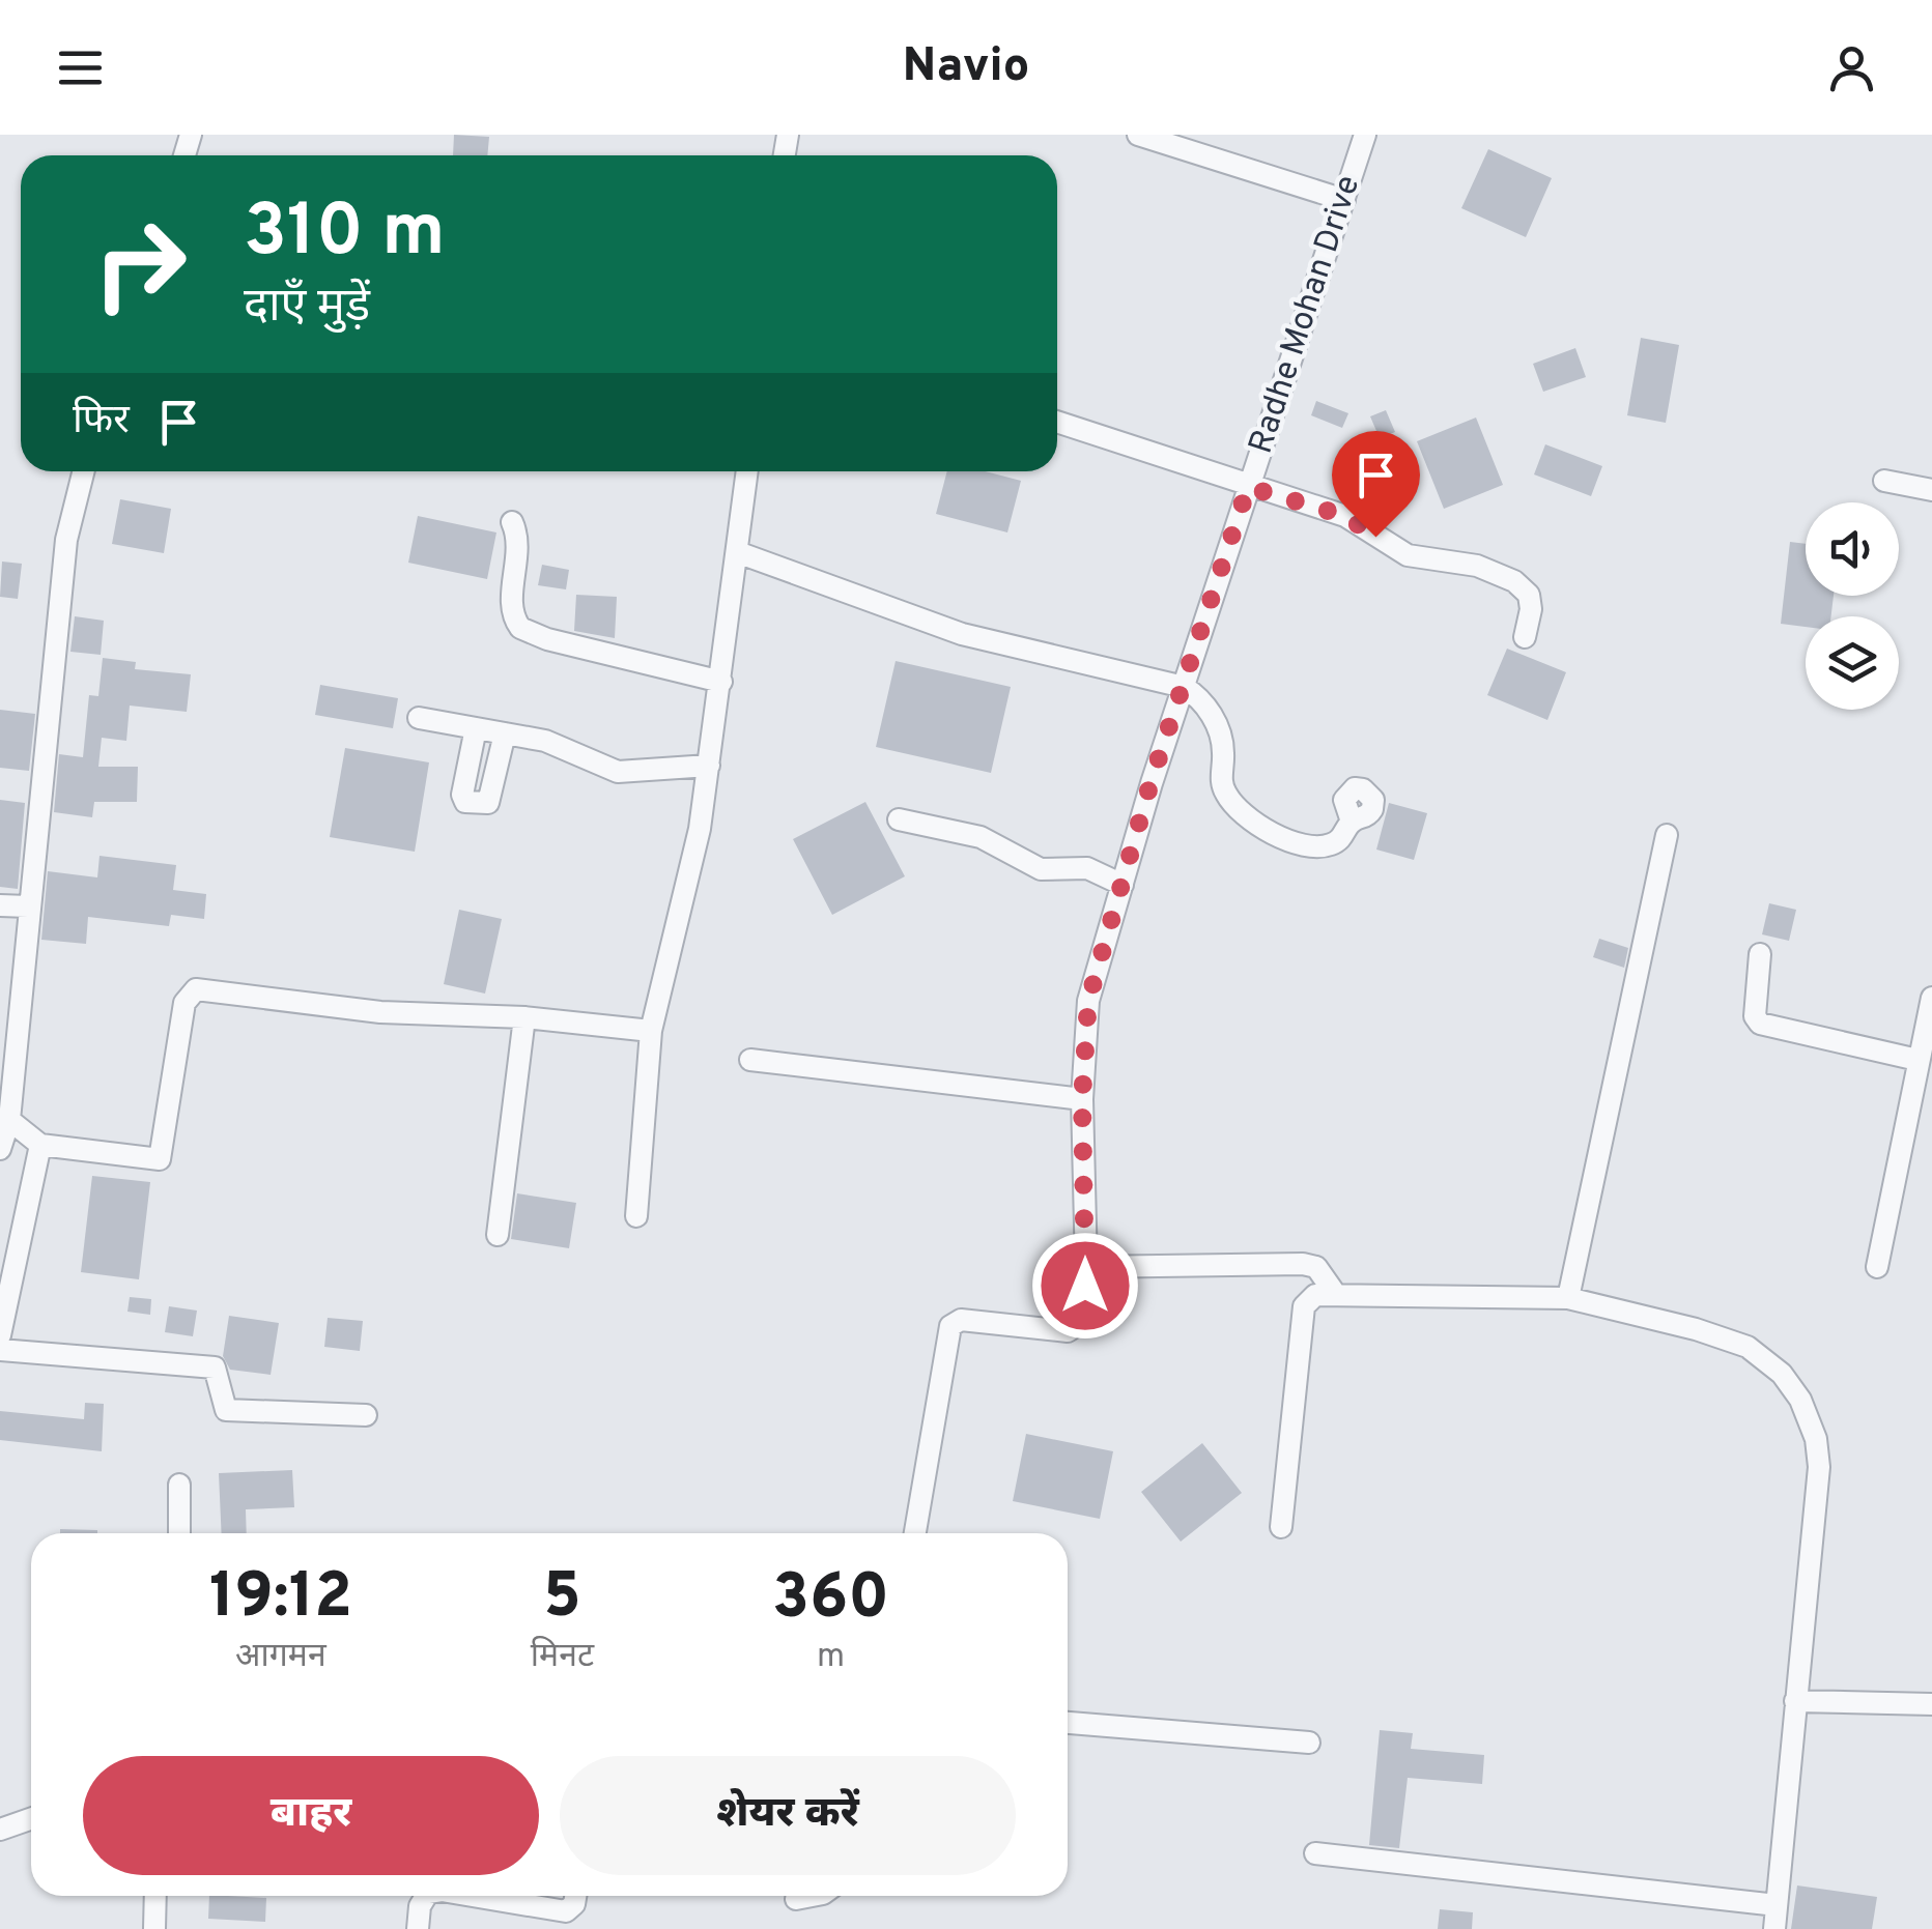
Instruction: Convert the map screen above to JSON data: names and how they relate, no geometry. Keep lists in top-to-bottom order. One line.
{"streets":{"street":["Radhe Mohan Drive"]},"page":{"header":"Navio","turn":["310 m","दाएँ मुड़ें"],"then":"फिर","eta":["19:12","आगमन","5","मिनट","360","m"],"buttons":["बाहर","शेयर करें"]}}
